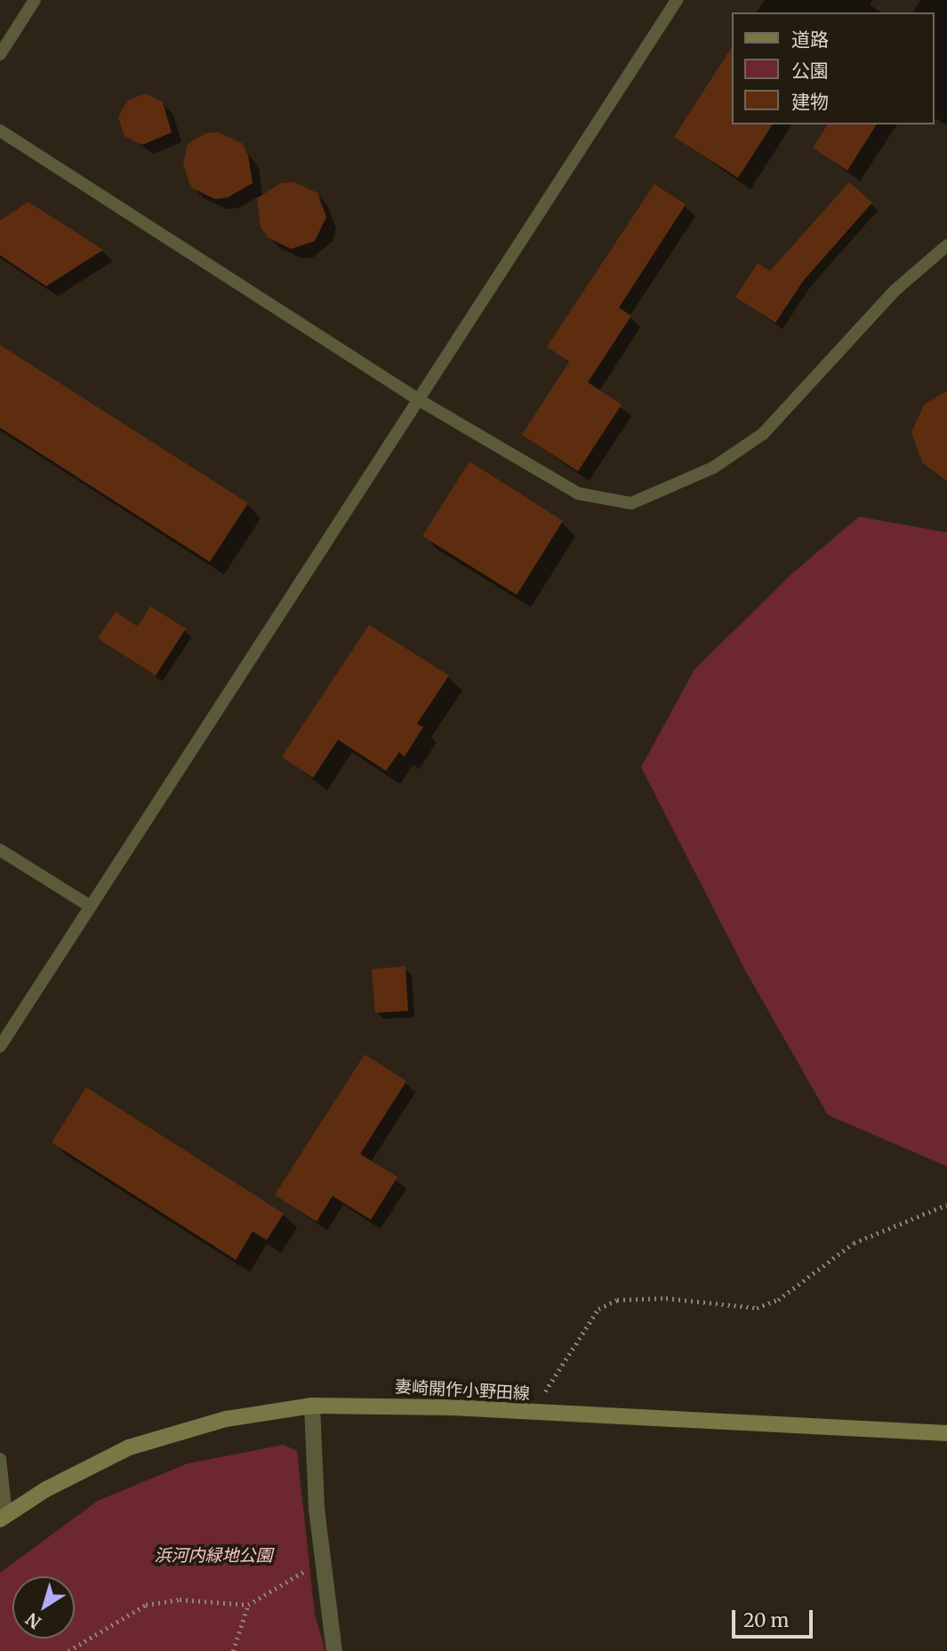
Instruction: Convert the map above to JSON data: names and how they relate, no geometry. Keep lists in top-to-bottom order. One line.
{"streets":{"main road":["妻崎開作小野田線"]},"parks":["浜河内緑地公園"],"legend":["道路","公園","建物"],"scale_bar":"20 m","north":"bottom left"}
